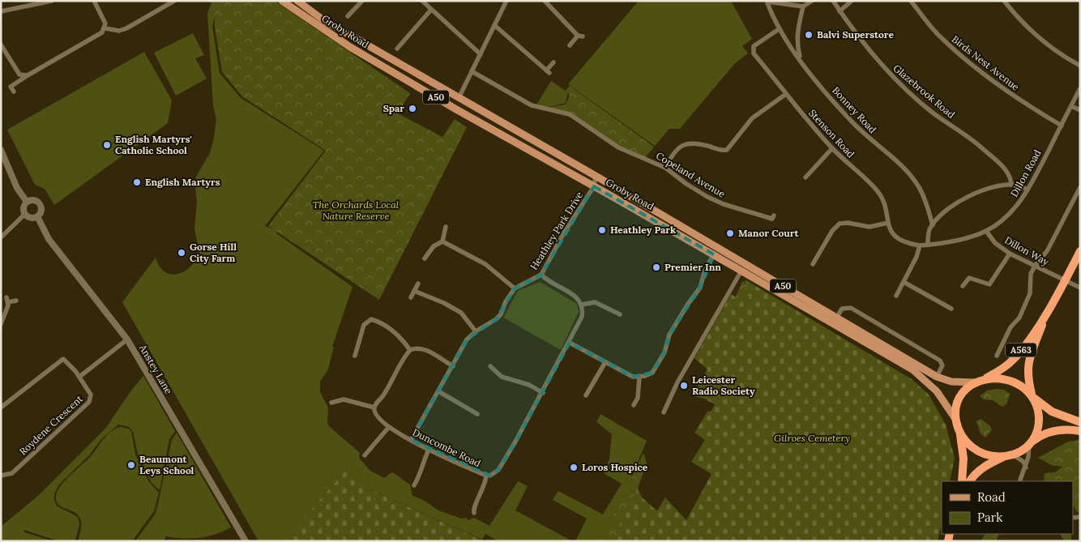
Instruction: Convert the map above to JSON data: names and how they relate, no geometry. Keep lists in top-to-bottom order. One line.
{"streets":{"highway":["A50","A563"],"main road":["Groby Road","Anstey Lane"],"street":["Birds Nest Avenue","Glazebrook Road","Bonney Road","Stenson Road","Dillon Road","Copeland Avenue","Heathley Park Drive","Dillon Way","Roydene Crescent","Duncombe Road"]},"crossings":[["Groby Road","A50"],["Groby Road","Heathley Park Drive"],["Groby Road","A563"],["Birds Nest Avenue","Dillon Road"],["A50","A563"],["Bonney Road","Stenson Road"],["Stenson Road","Dillon Road"],["Dillon Road","Dillon Way"],["Dillon Way","A563"]],"parks":["The Orchards Local Nature Reserve","Gilroes Cemetery"],"places":["Balvi Superstore","Spar","English Martyrs' Catholic School","English Martyrs","Heathley Park","Manor Court","Gorse Hill City Farm","Premier Inn","Leicester Radio Society","Beaumont Leys School","Loros Hospice"],"legend":["Road","Park"]}
